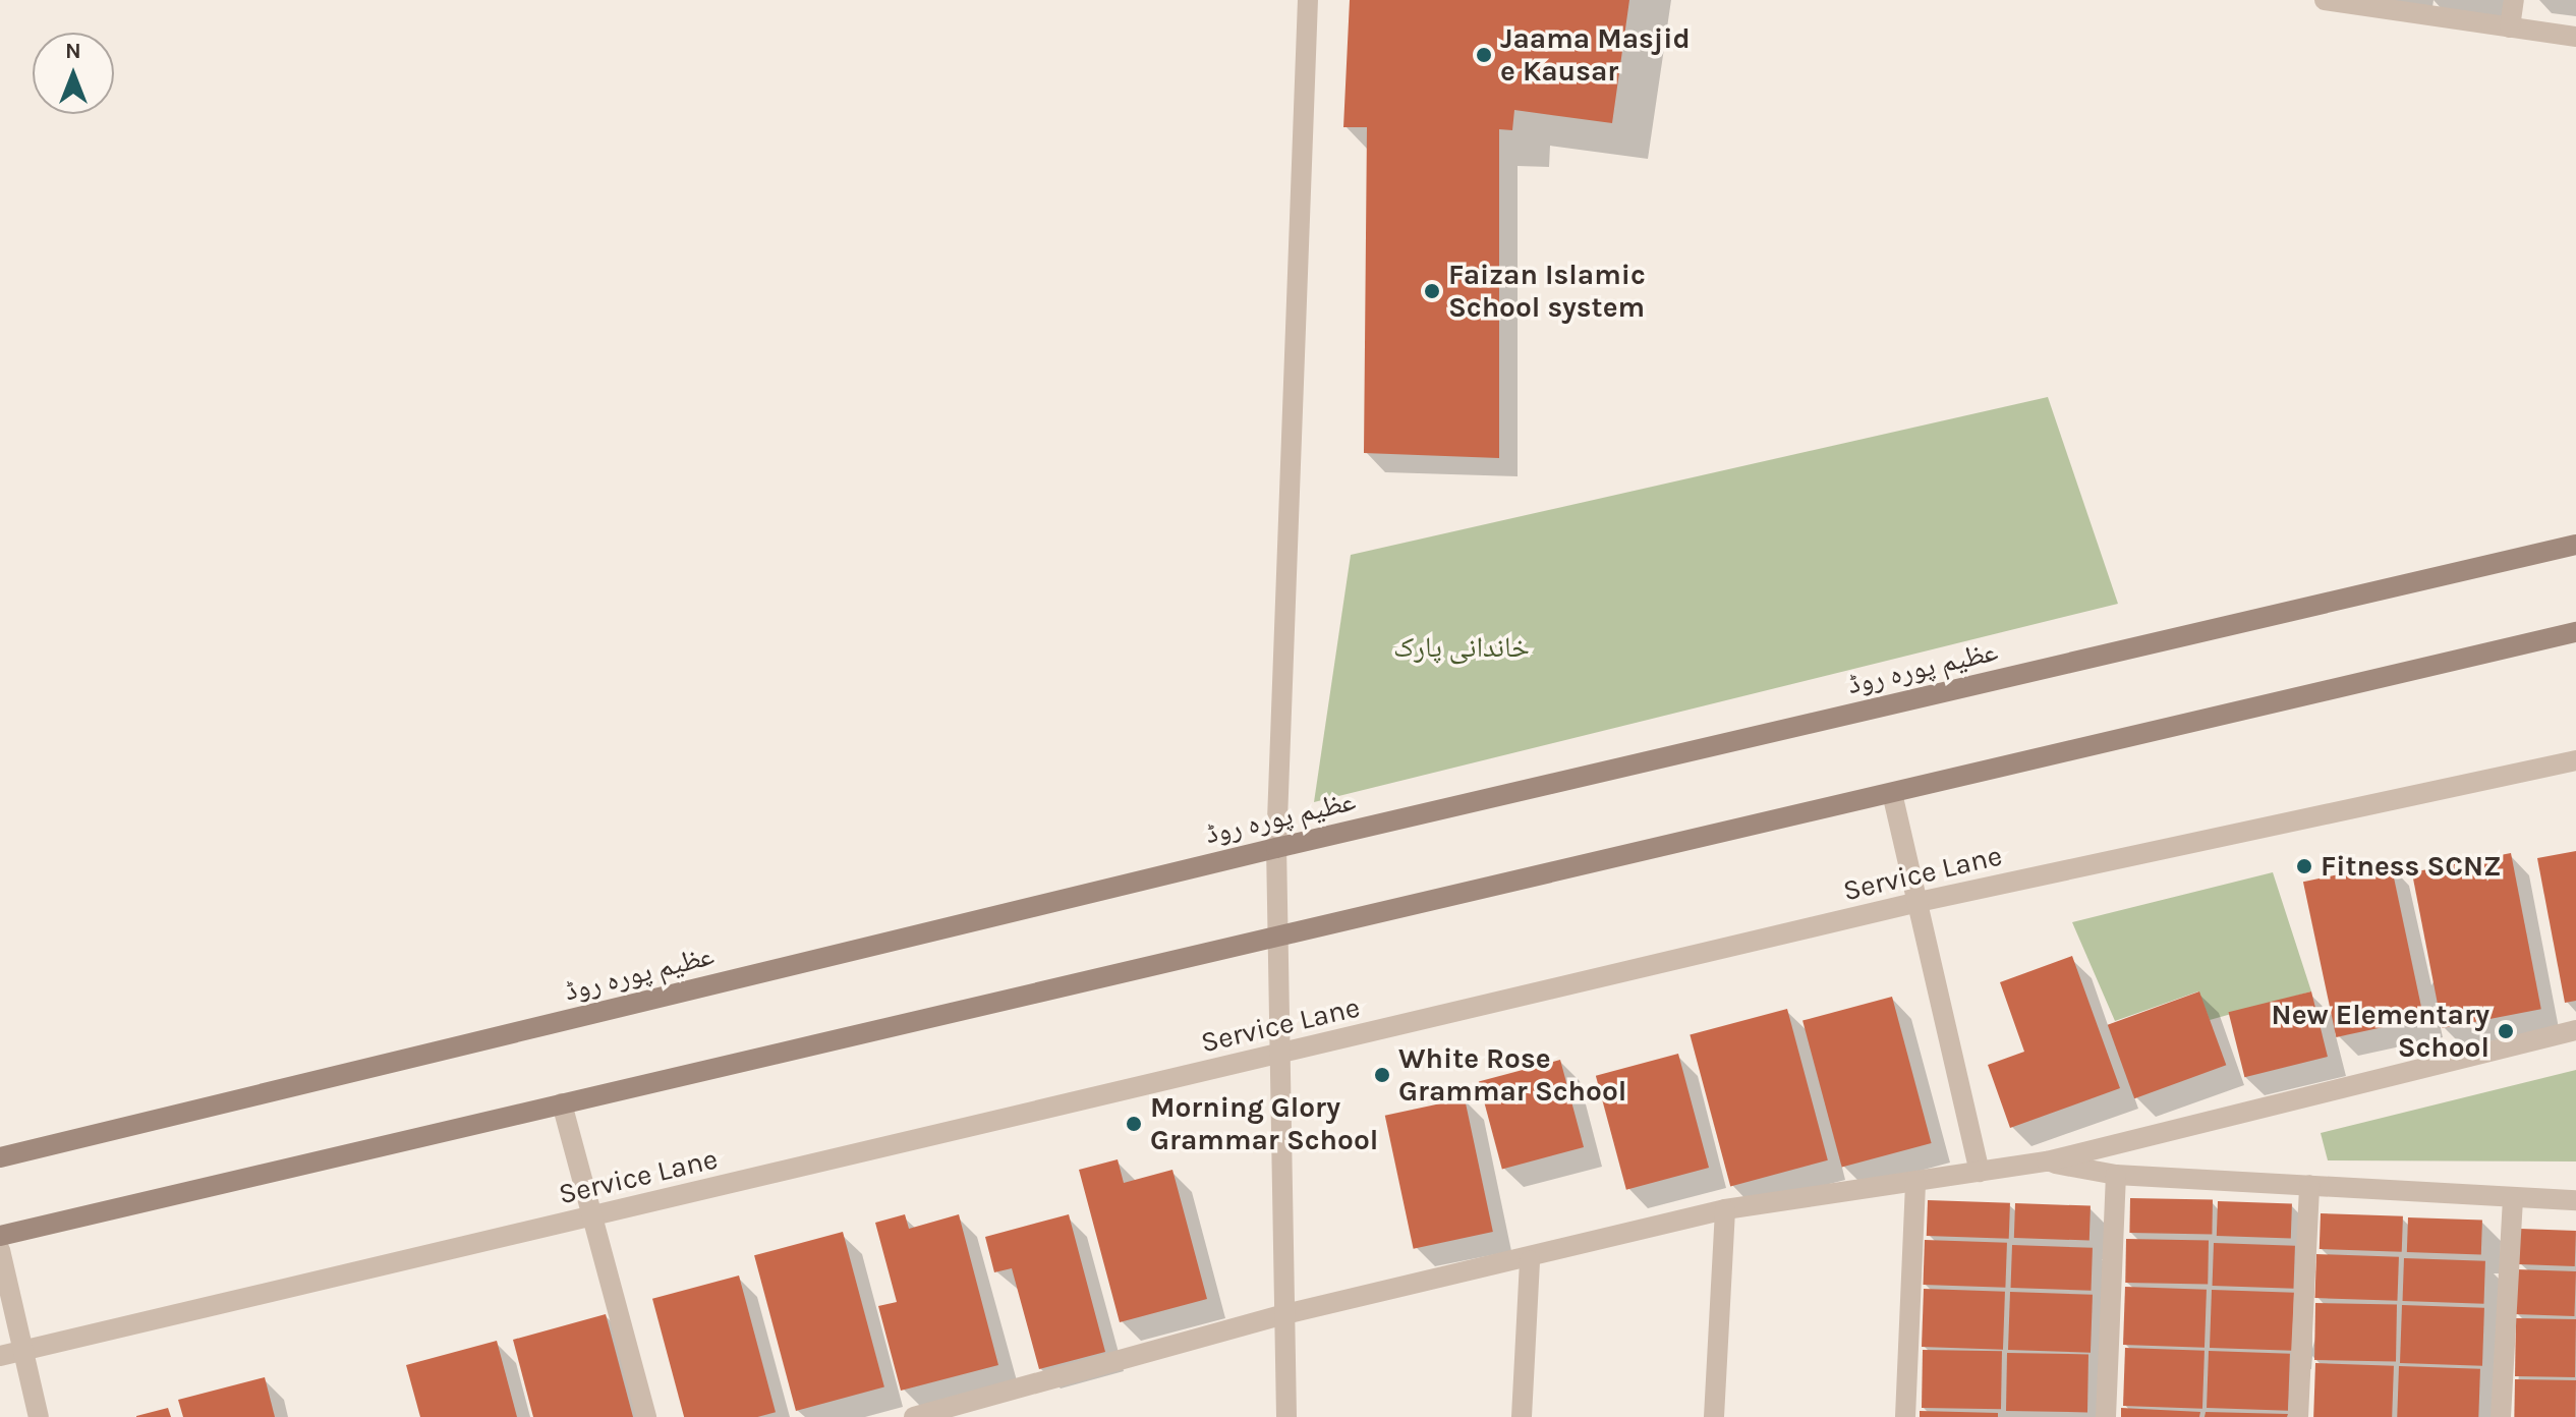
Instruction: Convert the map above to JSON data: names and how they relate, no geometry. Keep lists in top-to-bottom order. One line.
{"streets":{"main road":["عظیم پورہ روڈ"],"street":["Service Lane"]},"parks":["خاندانی پارک"],"places":["Jaama Masjid e Kausar","Faizan Islamic School system","Fitness SCNZ","New Elementary School","White Rose Grammar School","Morning Glory Grammar School"],"north":"top"}
